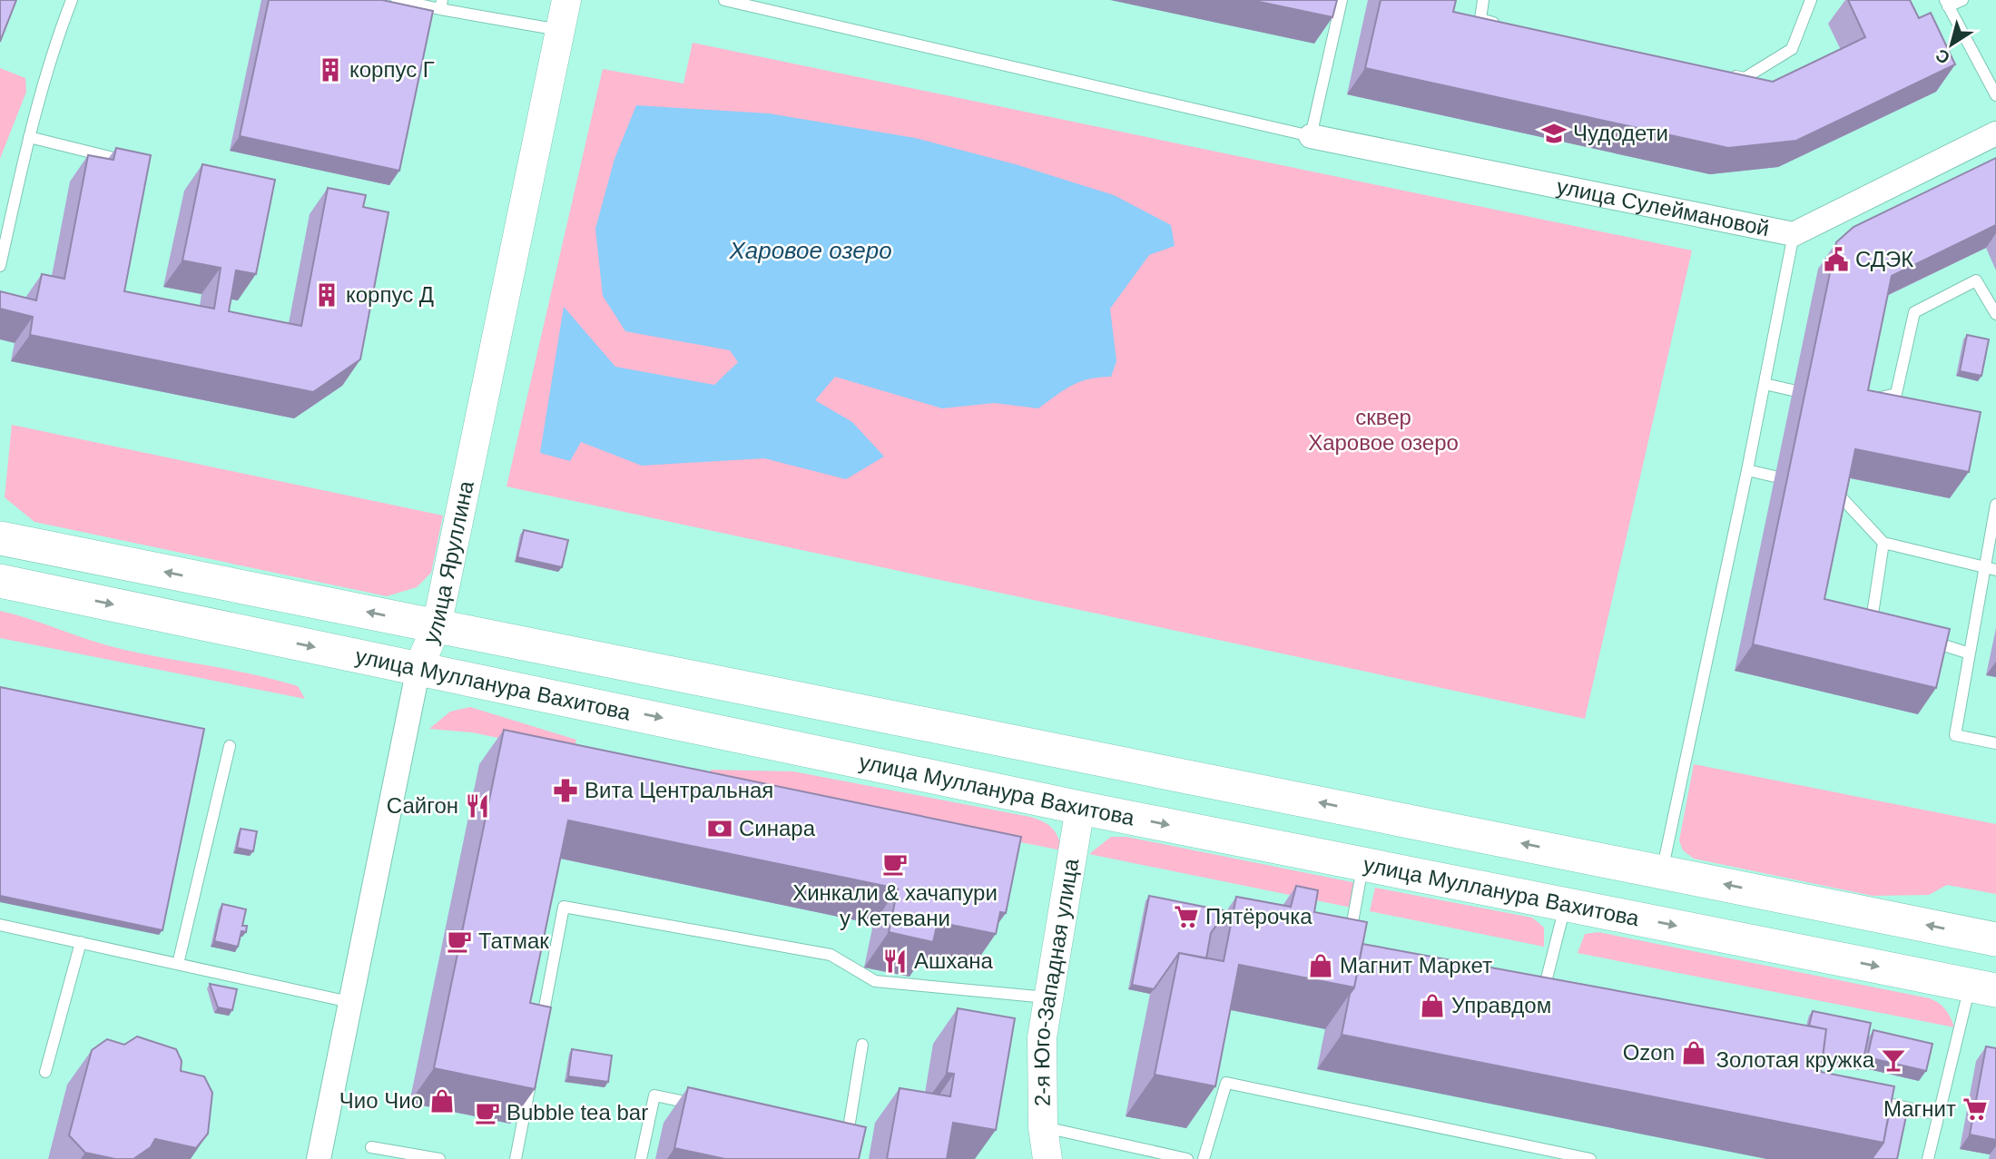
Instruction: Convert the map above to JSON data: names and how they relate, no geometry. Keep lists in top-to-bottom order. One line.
{"streets":{"main road":["улица Мулланура Вахитова"],"street":["улица Сулеймановой","улица Яруллина","2-я Юго-Западная улица"]},"crossings":[["улица Яруллина","улица Мулланура Вахитова"],["улица Мулланура Вахитова","2-я Юго-Западная улица"]],"water":["Харовое озеро"],"parks":["сквер Харовое озеро"],"places":{"building":["корпус Г","корпус Д"],"school or university":["Чудодети"],"public building":["СДЭК"],"pharmacy":["Вита Центральная"],"restaurant":["Сайгон","Ашхана"],"bank":["Синара"],"cafe":["Хинкали & хачапури у Кетевани","Татмак","Bubble tea bar"],"supermarket":["Пятёрочка","Магнит"],"shop":["Магнит Маркет","Управдом","Ozon","Чио Чио"],"bar":["Золотая кружка"]},"north":"bottom left"}
